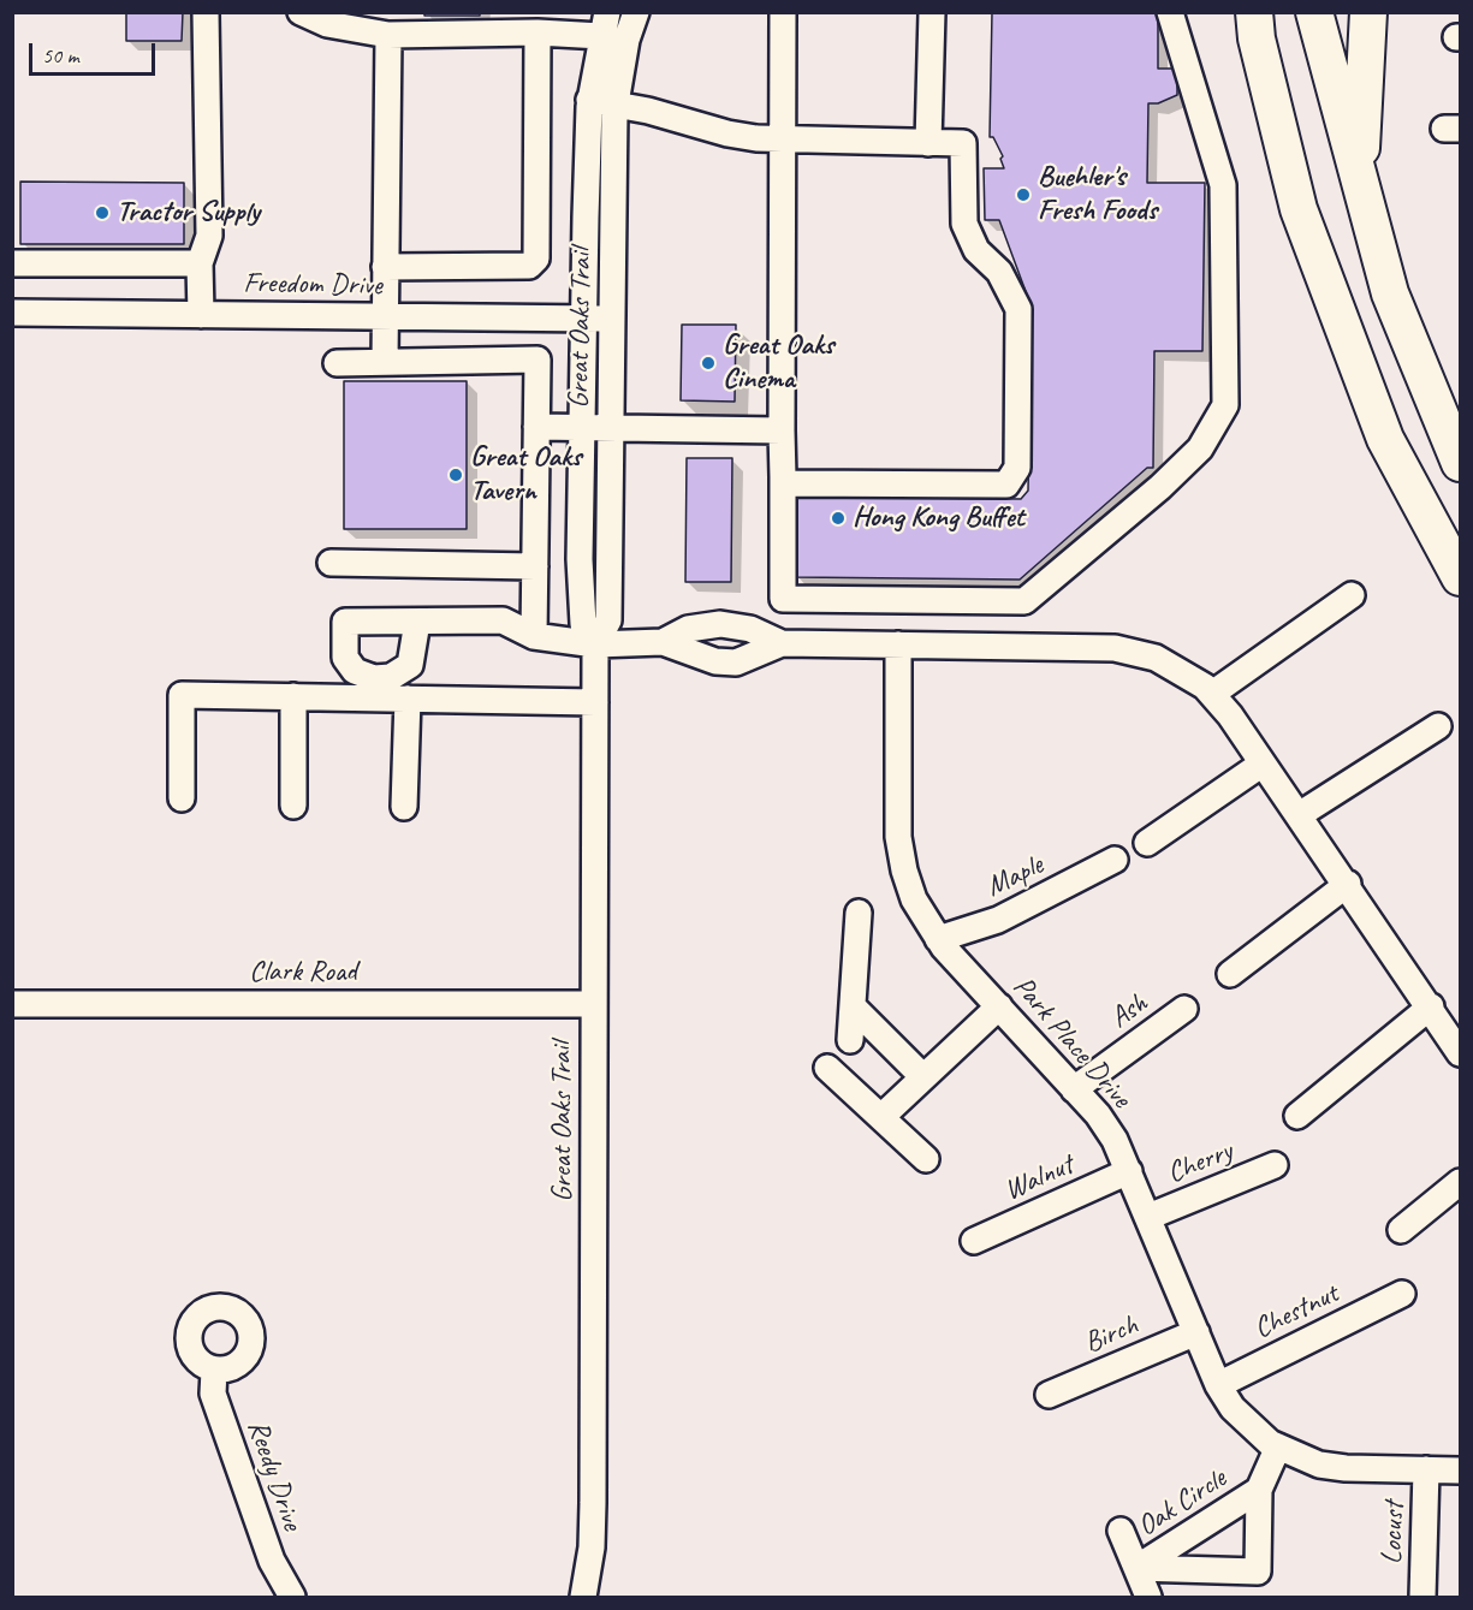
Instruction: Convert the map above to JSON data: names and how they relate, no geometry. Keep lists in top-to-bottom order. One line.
{"streets":{"street":["Freedom Drive","Great Oaks Trail","Maple","Clark Road","Ash","Park Place Drive","Cherry","Walnut","Chestnut","Birch","Reedy Drive","Oak Circle","Locust"]},"crossings":[["Freedom Drive","Great Oaks Trail"],["Great Oaks Trail","Clark Road"],["Maple","Park Place Drive"],["Ash","Park Place Drive"],["Park Place Drive","Cherry"],["Park Place Drive","Walnut"],["Park Place Drive","Chestnut"],["Park Place Drive","Birch"],["Park Place Drive","Oak Circle"],["Park Place Drive","Locust"]],"places":["Buehler's Fresh Foods","Tractor Supply","Great Oaks Cinema","Great Oaks Tavern","Hong Kong Buffet"],"scale_bar":"50 m"}
